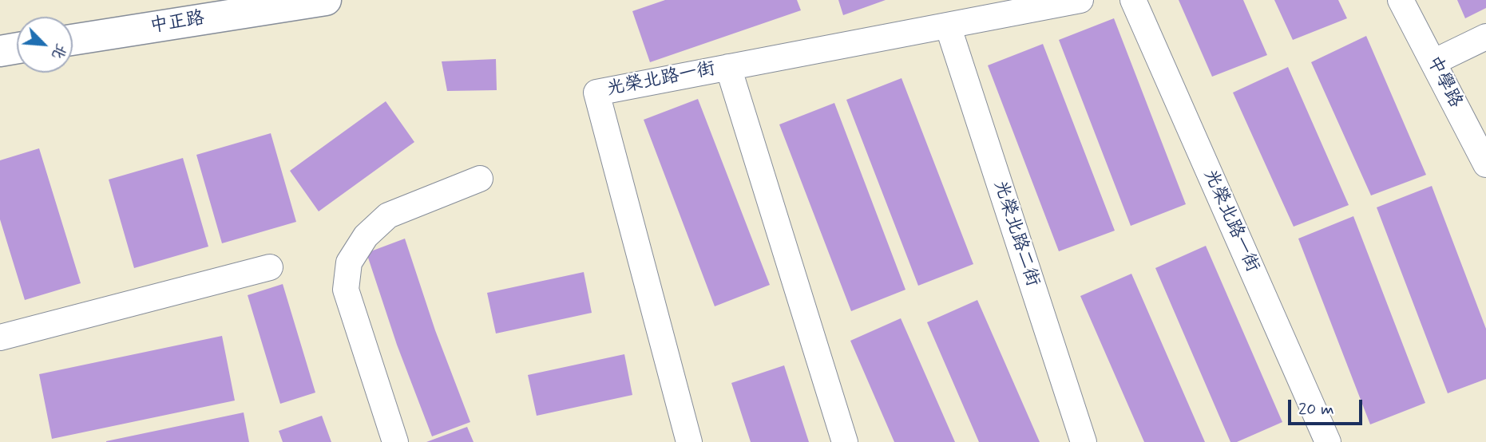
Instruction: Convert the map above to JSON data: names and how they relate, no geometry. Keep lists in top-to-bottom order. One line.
{"streets":{"main road":["中正路"],"street":["光榮北路一街","中學路","光榮北路二街"]},"crossings":[["光榮北路一街","光榮北路二街"]],"scale_bar":"20 m","north":"bottom right"}
